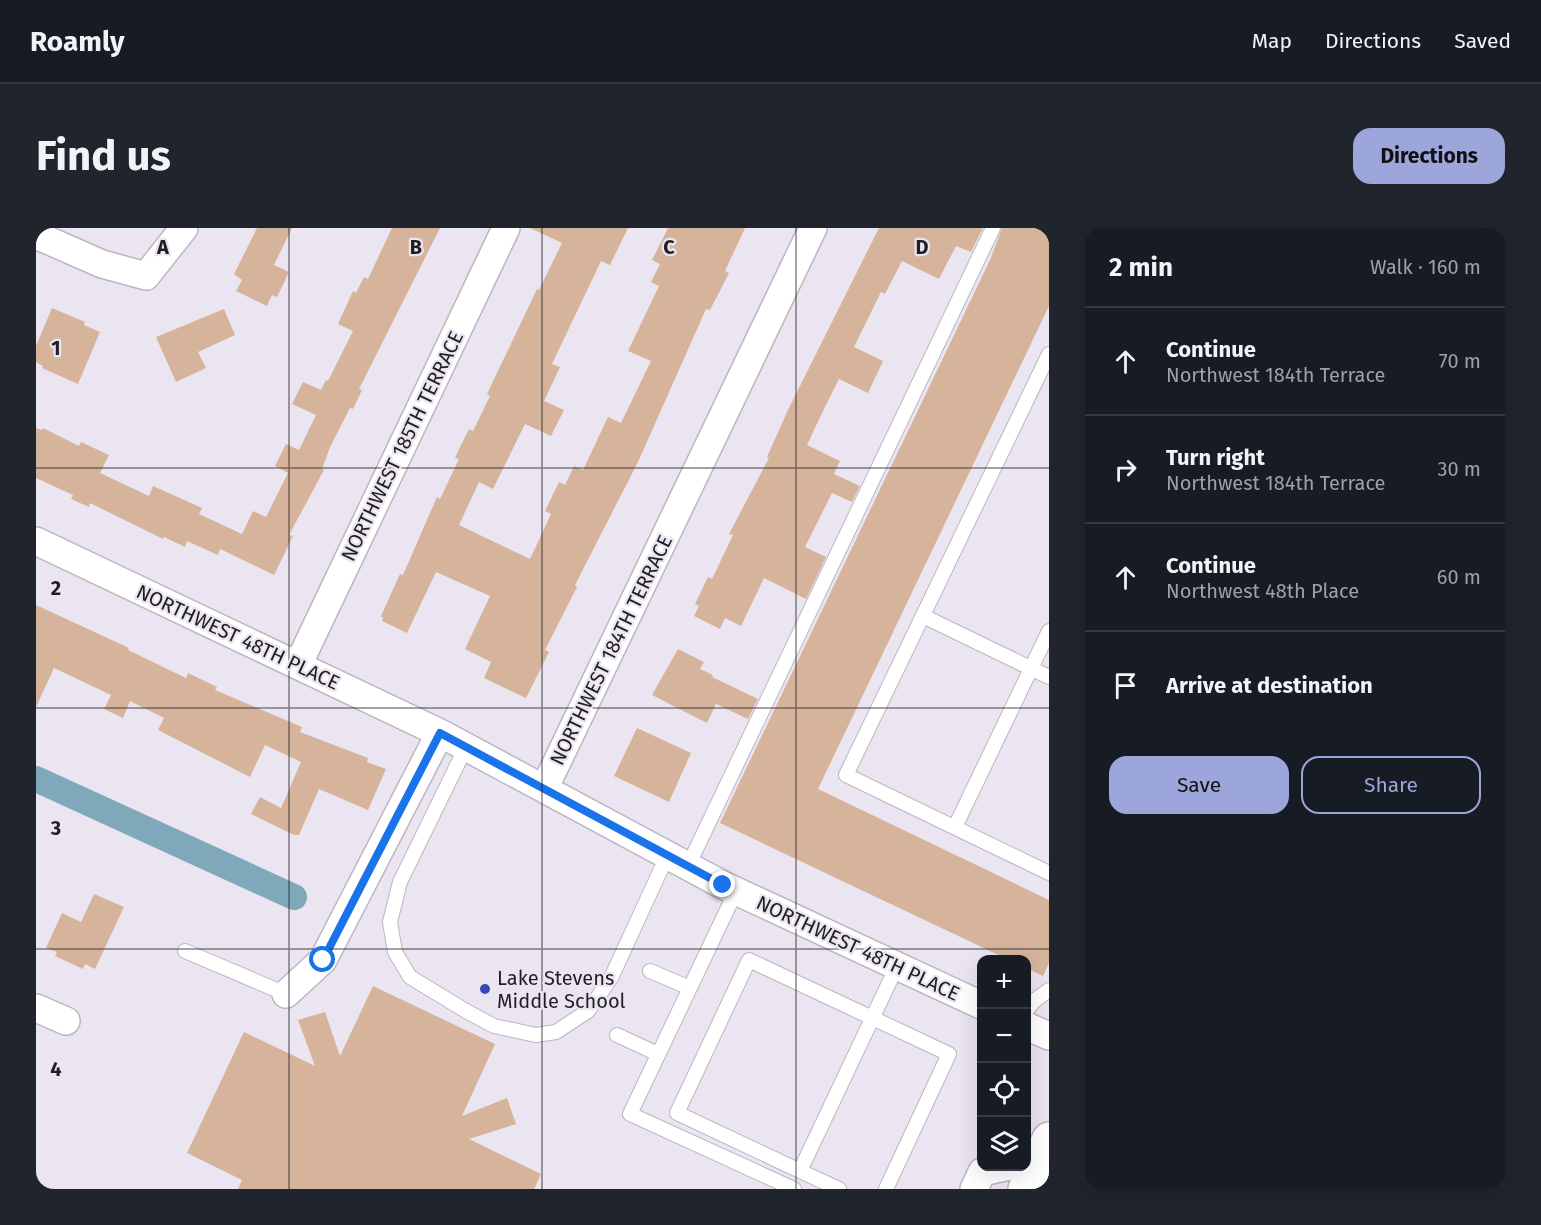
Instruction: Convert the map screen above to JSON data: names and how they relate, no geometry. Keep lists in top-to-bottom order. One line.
{"streets":{"street":["NORTHWEST 185TH TERRACE","NORTHWEST 48TH PLACE","NORTHWEST 184TH TERRACE"]},"crossings":[["NORTHWEST 185TH TERRACE","NORTHWEST 48TH PLACE"],["NORTHWEST 48TH PLACE","NORTHWEST 184TH TERRACE"]],"places":["Lake Stevens Middle School"],"page":{"header":"Roamly","nav":["Map","Directions","Saved"],"buttons":["Directions",["Save","Share"]],"title":"Find us","heading":["2 min","Walk · 160 m"],"list":[["Continue","Northwest 184th Terrace","70 m"],["Turn right","Northwest 184th Terrace","30 m"],["Continue","Northwest 48th Place","60 m"],"Arrive at destination"],"map_buttons":["+","−"]},"grid":{"columns":["A","B","C","D"],"rows":["1","2","3","4"]}}
